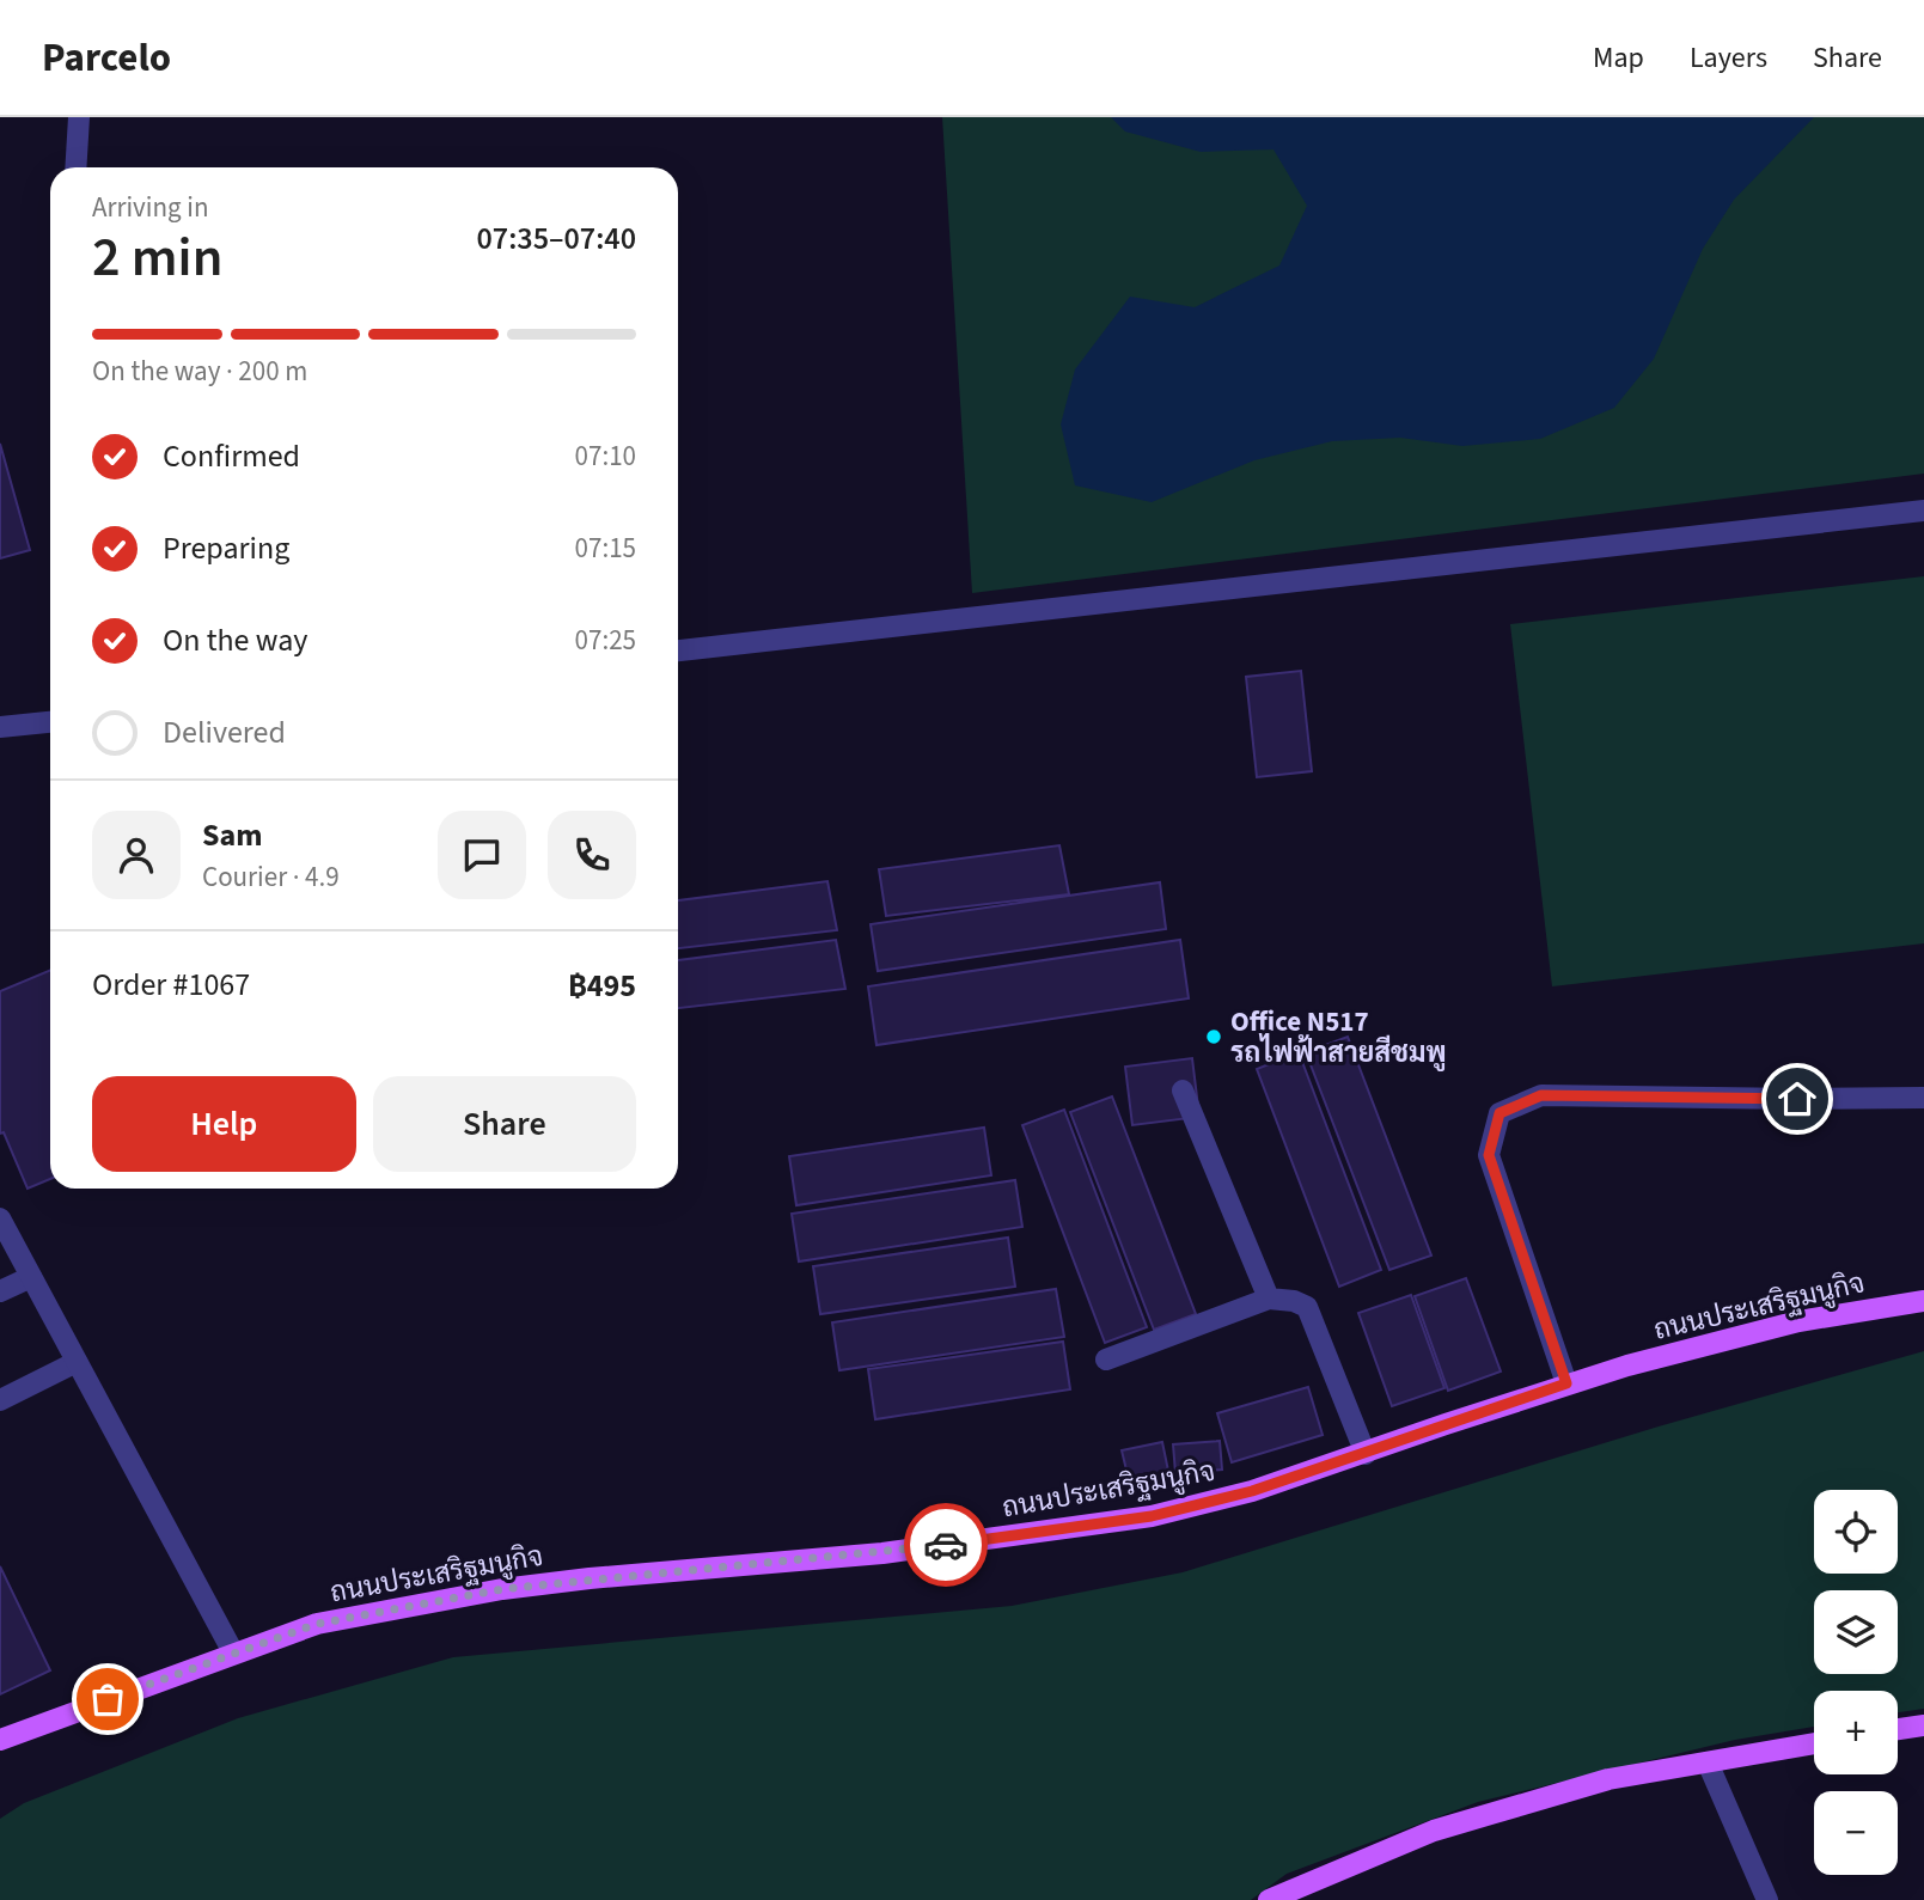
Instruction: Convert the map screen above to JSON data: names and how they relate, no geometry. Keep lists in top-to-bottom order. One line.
{"streets":{"main road":["ถนนประเสริฐมนูกิจ"]},"places":["Office N517 รถไฟฟ้าสายสีชมพู"],"page":{"header":"Parcelo","nav":["Map","Layers","Share"],"heading":["2 min","Arriving in","07:35–07:40"],"panel":["Sam","Courier · 4.9","Order #1067","฿495"],"bar":"On the way · 200 m","list":[["Confirmed","07:10"],["Preparing","07:15"],["On the way","07:25"],"Delivered"],"buttons":["Help","Share"],"map_buttons":["+","−"]}}
